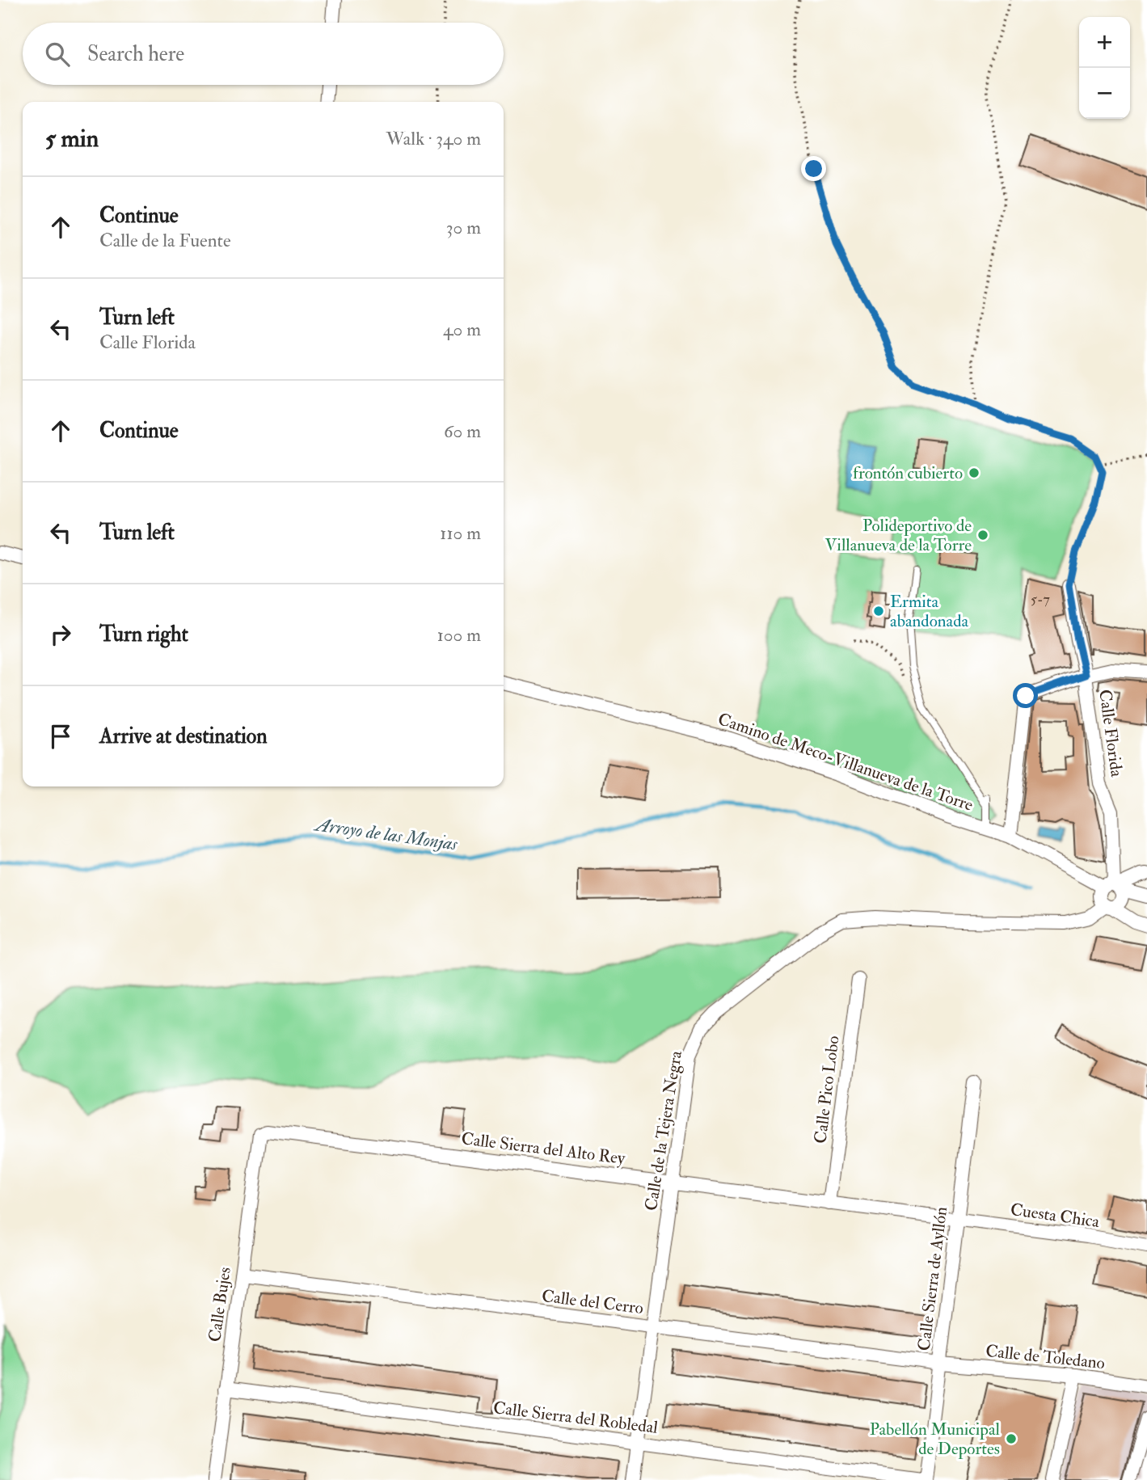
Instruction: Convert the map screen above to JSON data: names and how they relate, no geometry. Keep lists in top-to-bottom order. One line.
{"streets":{"street":["Calle Florida","Camino de Meco-Villanueva de la Torre","Calle Pico Lobo","Calle de la Tejera Negra","Calle Sierra del Alto Rey","Cuesta Chica","Calle Sierra de Ayllón","Calle del Cerro","Calle Bujes","Calle de Toledano","Calle Sierra del Robledal"]},"crossings":[["Calle Florida","Camino de Meco-Villanueva de la Torre"],["Calle Florida","Calle de la Tejera Negra"],["Camino de Meco-Villanueva de la Torre","Calle de la Tejera Negra"],["Calle Pico Lobo","Calle Sierra del Alto Rey"],["Calle de la Tejera Negra","Calle Sierra del Alto Rey"],["Calle de la Tejera Negra","Calle del Cerro"],["Calle de la Tejera Negra","Calle Sierra del Robledal"],["Calle Sierra del Alto Rey","Cuesta Chica"],["Calle Sierra del Alto Rey","Calle Sierra de Ayllón"],["Calle Sierra del Alto Rey","Calle Bujes"],["Cuesta Chica","Calle Sierra de Ayllón"],["Calle Sierra de Ayllón","Calle del Cerro"],["Calle Sierra de Ayllón","Calle de Toledano"],["Calle Sierra de Ayllón","Calle Sierra del Robledal"],["Calle del Cerro","Calle Bujes"],["Calle del Cerro","Calle de Toledano"],["Calle Bujes","Calle Sierra del Robledal"]],"water":["Arroyo de las Monjas"],"places":["frontón cubierto","Polideportivo de Villanueva de la Torre","Ermita abandonada","Pabellón Municipal de Deportes"],"house_numbers":["5-7"],"page":{"map_buttons":["+","−"],"search":"Search here","heading":["5 min","Walk · 340 m"],"list":[["Continue","Calle de la Fuente","30 m"],["Turn left","Calle Florida","40 m"],["Continue","60 m"],["Turn left","110 m"],["Turn right","100 m"],"Arrive at destination"]}}
